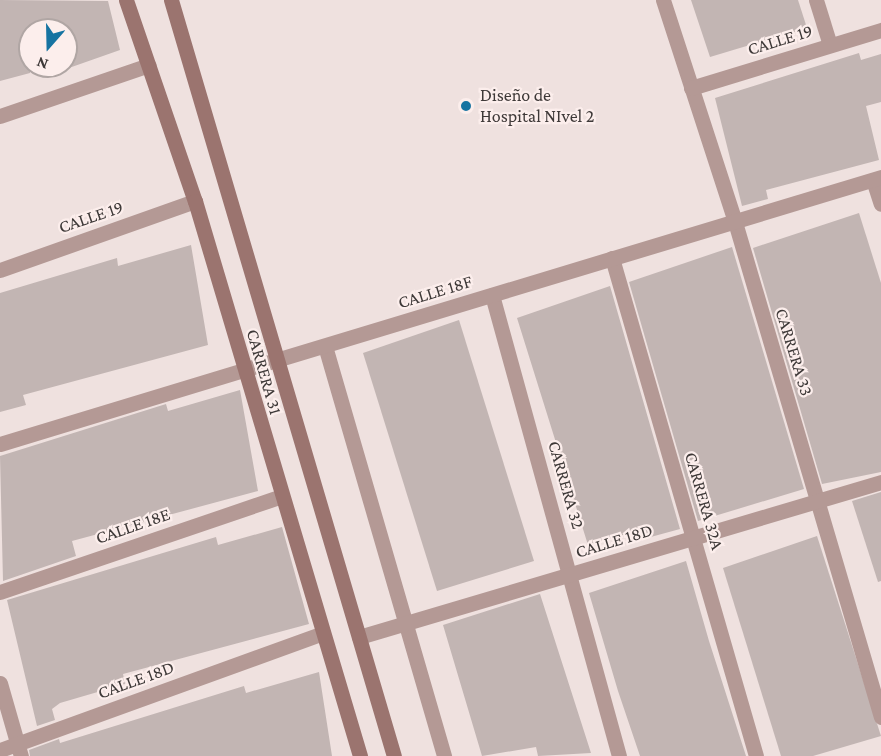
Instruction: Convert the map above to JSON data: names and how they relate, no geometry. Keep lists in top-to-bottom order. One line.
{"streets":{"main road":["CARRERA 31"],"street":["CALLE 19","CALLE 18F","CARRERA 33","CARRERA 32","CARRERA 32A","CALLE 18E","CALLE 18D"]},"crossings":[["CALLE 19","CARRERA 33"],["CALLE 19","CARRERA 31"],["CALLE 18F","CARRERA 33"],["CALLE 18F","CARRERA 31"],["CALLE 18F","CARRERA 32"],["CALLE 18F","CARRERA 32A"],["CARRERA 33","CALLE 18D"],["CARRERA 31","CALLE 18E"],["CARRERA 31","CALLE 18D"],["CARRERA 32","CALLE 18D"],["CARRERA 32A","CALLE 18D"]],"places":["Diseño de Hospital NIvel 2"],"north":"bottom"}
